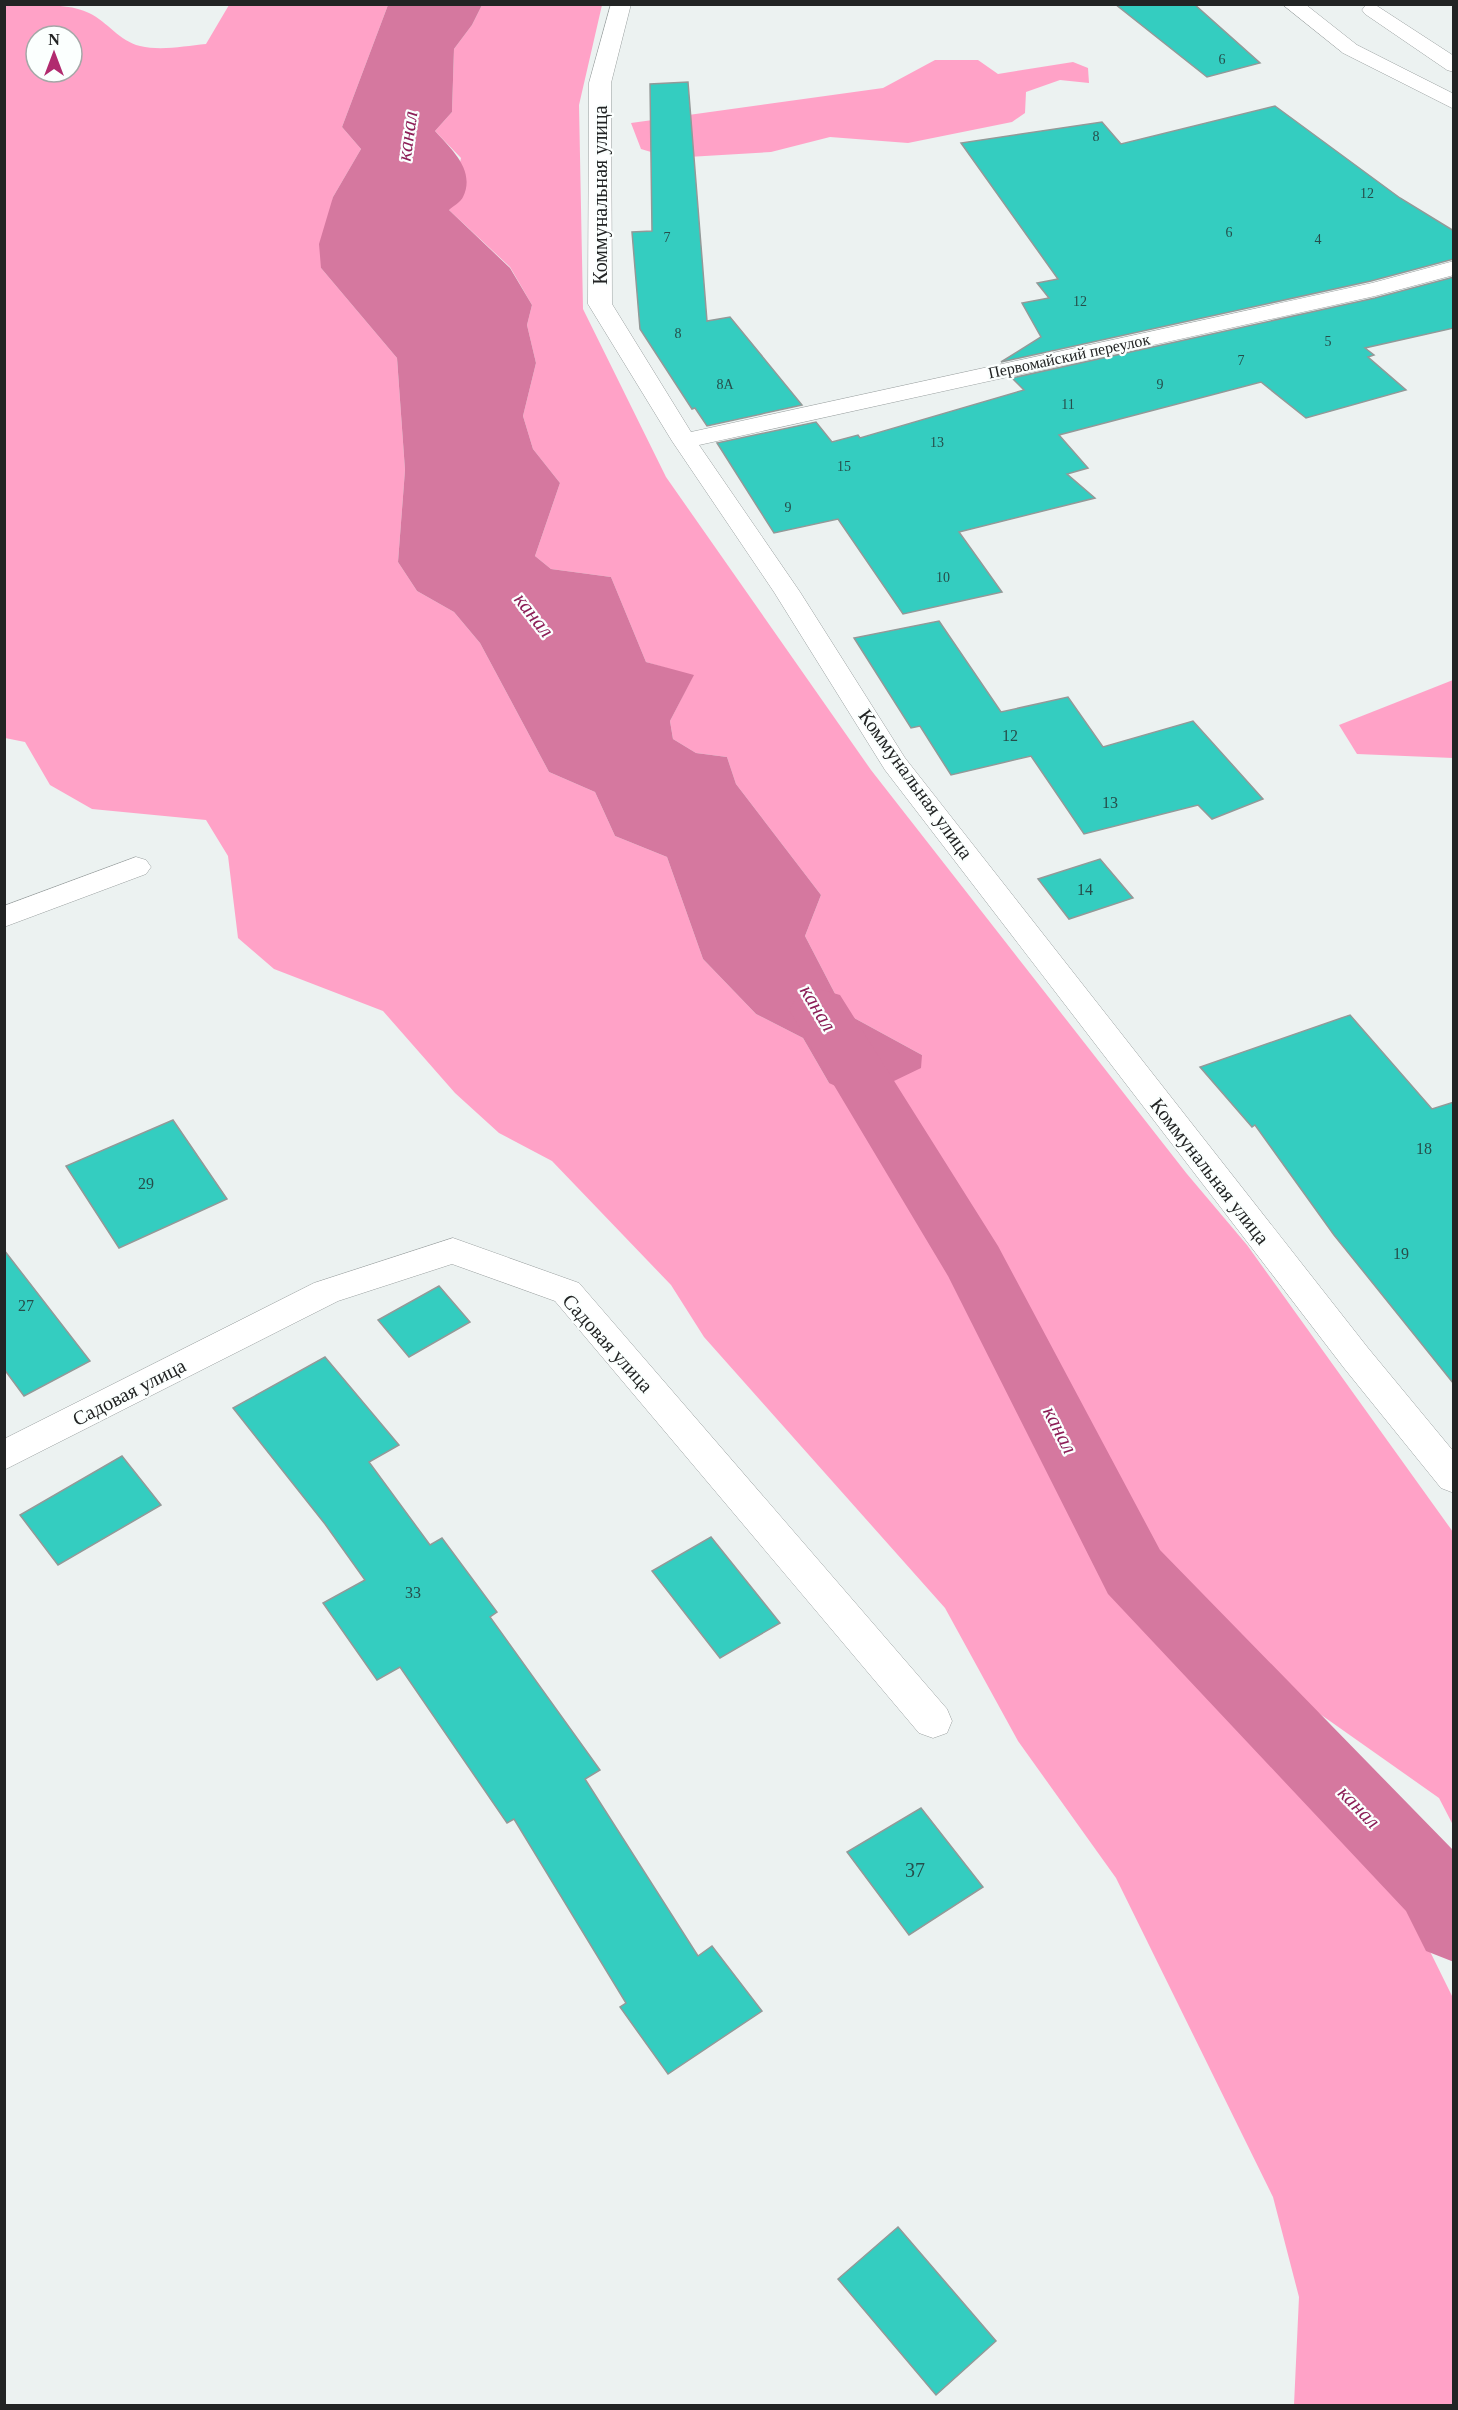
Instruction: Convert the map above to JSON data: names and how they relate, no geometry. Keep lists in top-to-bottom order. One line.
{"streets":{"street":["Коммунальная улица","Первомайский переулок","Садовая улица"]},"crossings":[["Коммунальная улица","Первомайский переулок"]],"water":["канал"],"house_numbers":["6","8","12","6","7","4","12","8","5","7","8А","9","11","13","15","9","10","12","13","14","18","29","19","27","33","37"],"north":"top"}
